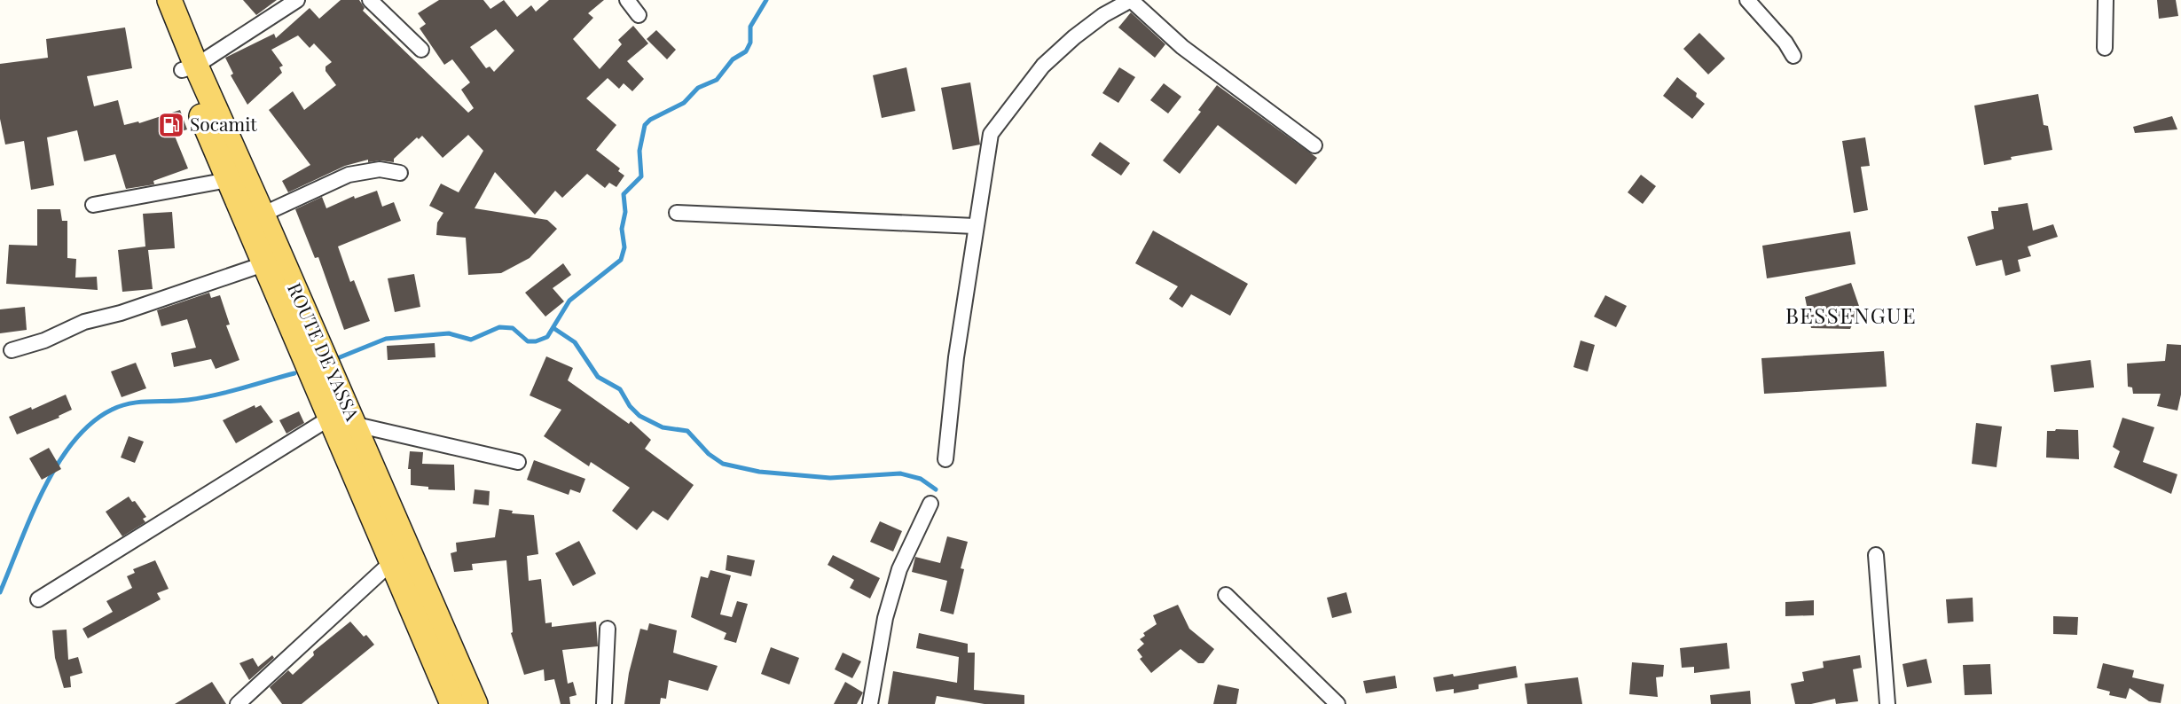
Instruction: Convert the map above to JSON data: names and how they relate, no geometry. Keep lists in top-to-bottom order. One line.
{"streets":{"main road":["ROUTE DE YASSA"]},"districts":["BESSENGUE"],"places":{"fuel station":["Socamit"]}}
